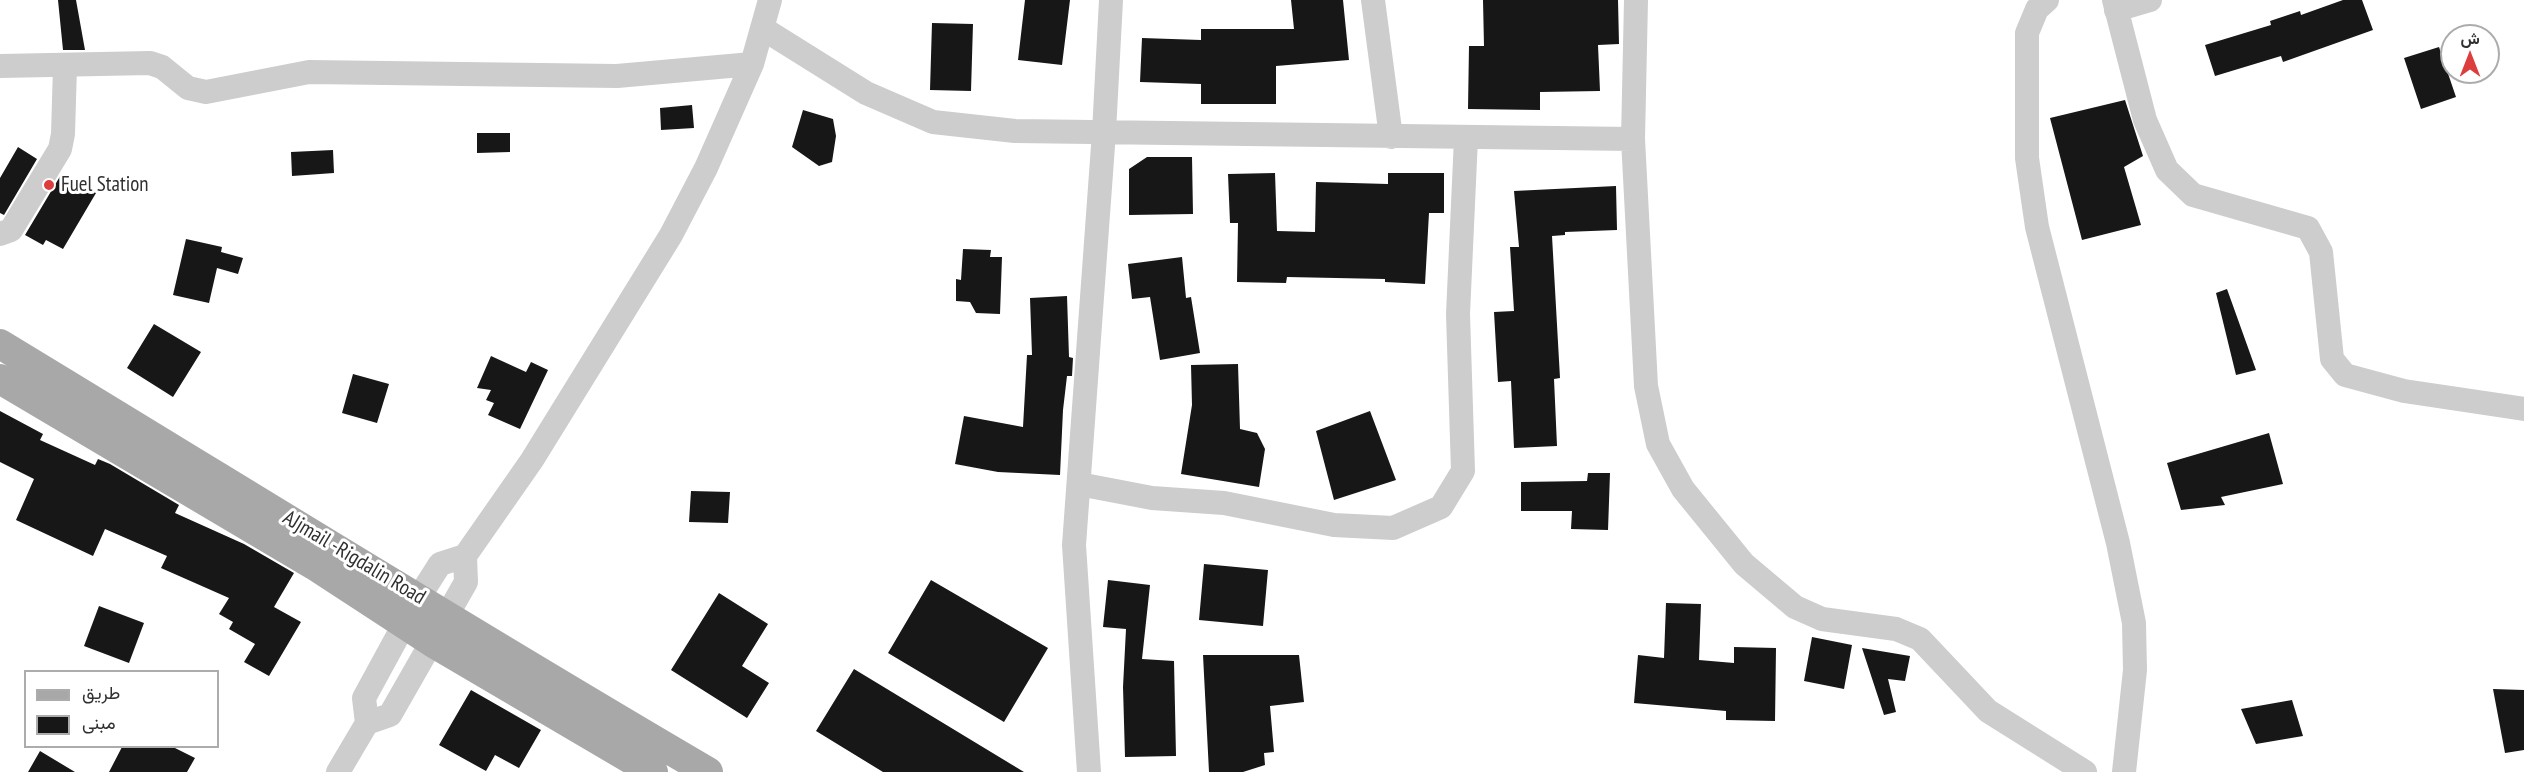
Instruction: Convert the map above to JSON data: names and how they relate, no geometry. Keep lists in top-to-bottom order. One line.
{"streets":{"main road":["AJjmail -Rigdalin Road"]},"places":["Fuel Station"],"legend":["طريق","مبنى"],"north":"top"}
